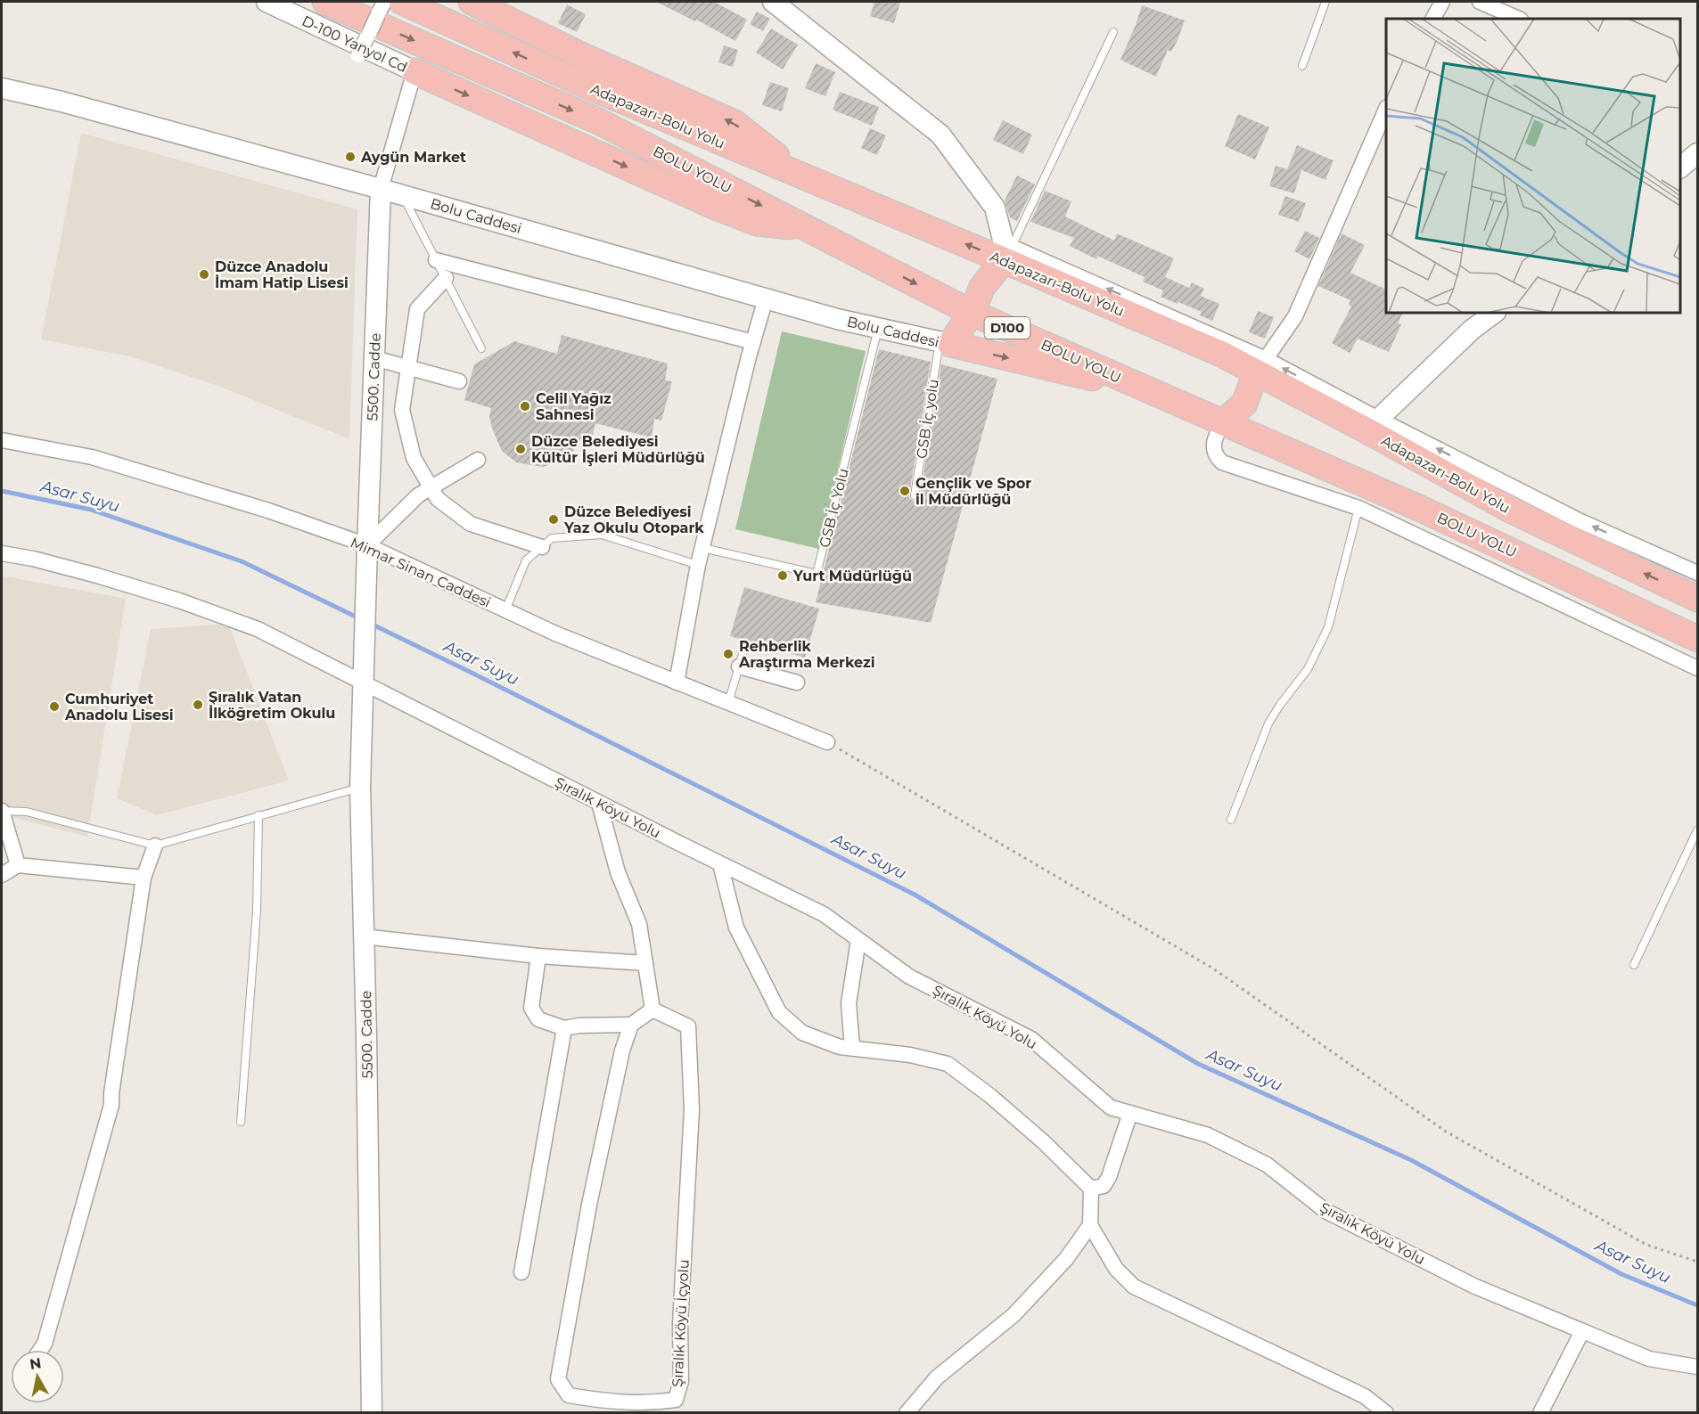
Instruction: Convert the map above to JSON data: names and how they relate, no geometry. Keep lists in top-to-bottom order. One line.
{"streets":{"highway":["Adapazarı-Bolu Yolu","BOLU YOLU","D100"],"street":["D-100 Yanyol Cd","Bolu Caddesi","5500. Cadde","Mimar Sinan Caddesi","Şıralık Köyü Yolu","Şıralık Köyü İçyolu"],"lane":["GSB İç yolu","GSB İç Yolu"]},"crossings":[["Bolu Caddesi","5500. Cadde"],["Bolu Caddesi","GSB İç yolu"],["Bolu Caddesi","GSB İç Yolu"],["5500. Cadde","Mimar Sinan Caddesi"],["5500. Cadde","Şıralık Köyü Yolu"]],"water":["Asar Suyu"],"places":["Aygün Market","Düzce Anadolu İmam Hatip Lisesi","Celil Yağız Sahnesi","Düzce Belediyesi Kültür İşleri Müdürlüğü","Gençlik ve Spor il Müdürlüğü","Düzce Belediyesi Yaz Okulu Otopark","Yurt Müdürlüğü","Rehberlik Araştırma Merkezi","Şıralık Vatan İlköğretim Okulu","Cumhuriyet Anadolu Lisesi"],"north":"top"}
